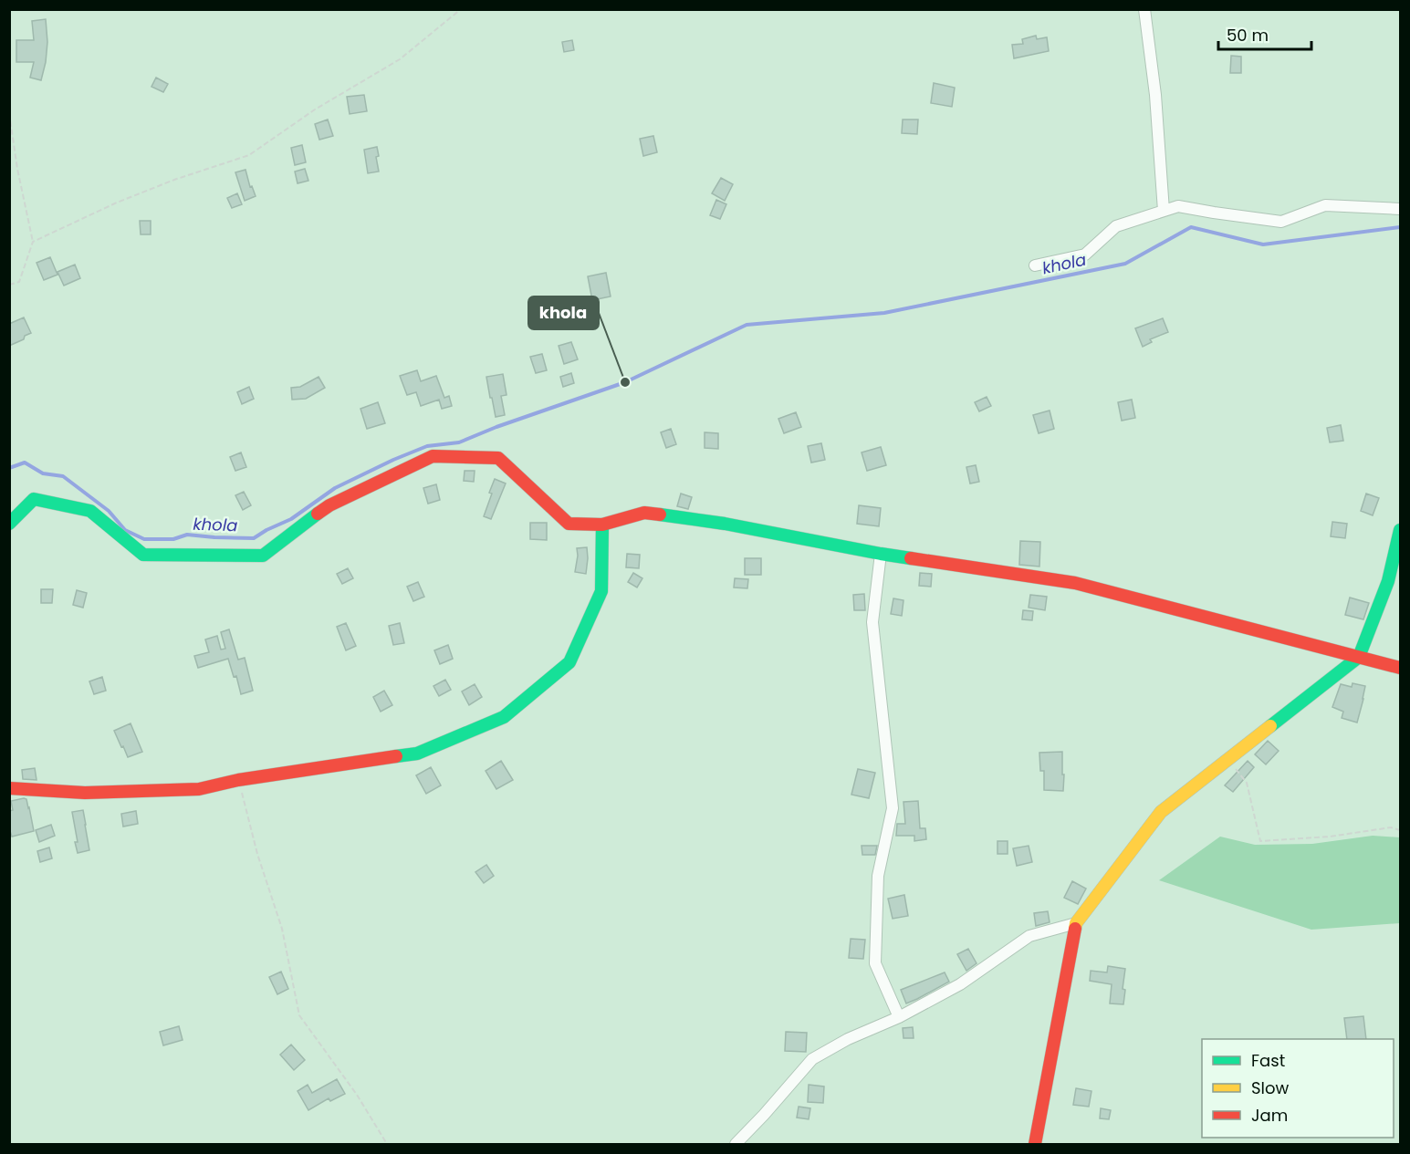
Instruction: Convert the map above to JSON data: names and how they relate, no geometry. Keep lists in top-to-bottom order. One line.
{"water":["khola"],"places":["khola"],"legend":["Fast","Slow","Jam"],"scale_bar":"50 m"}
